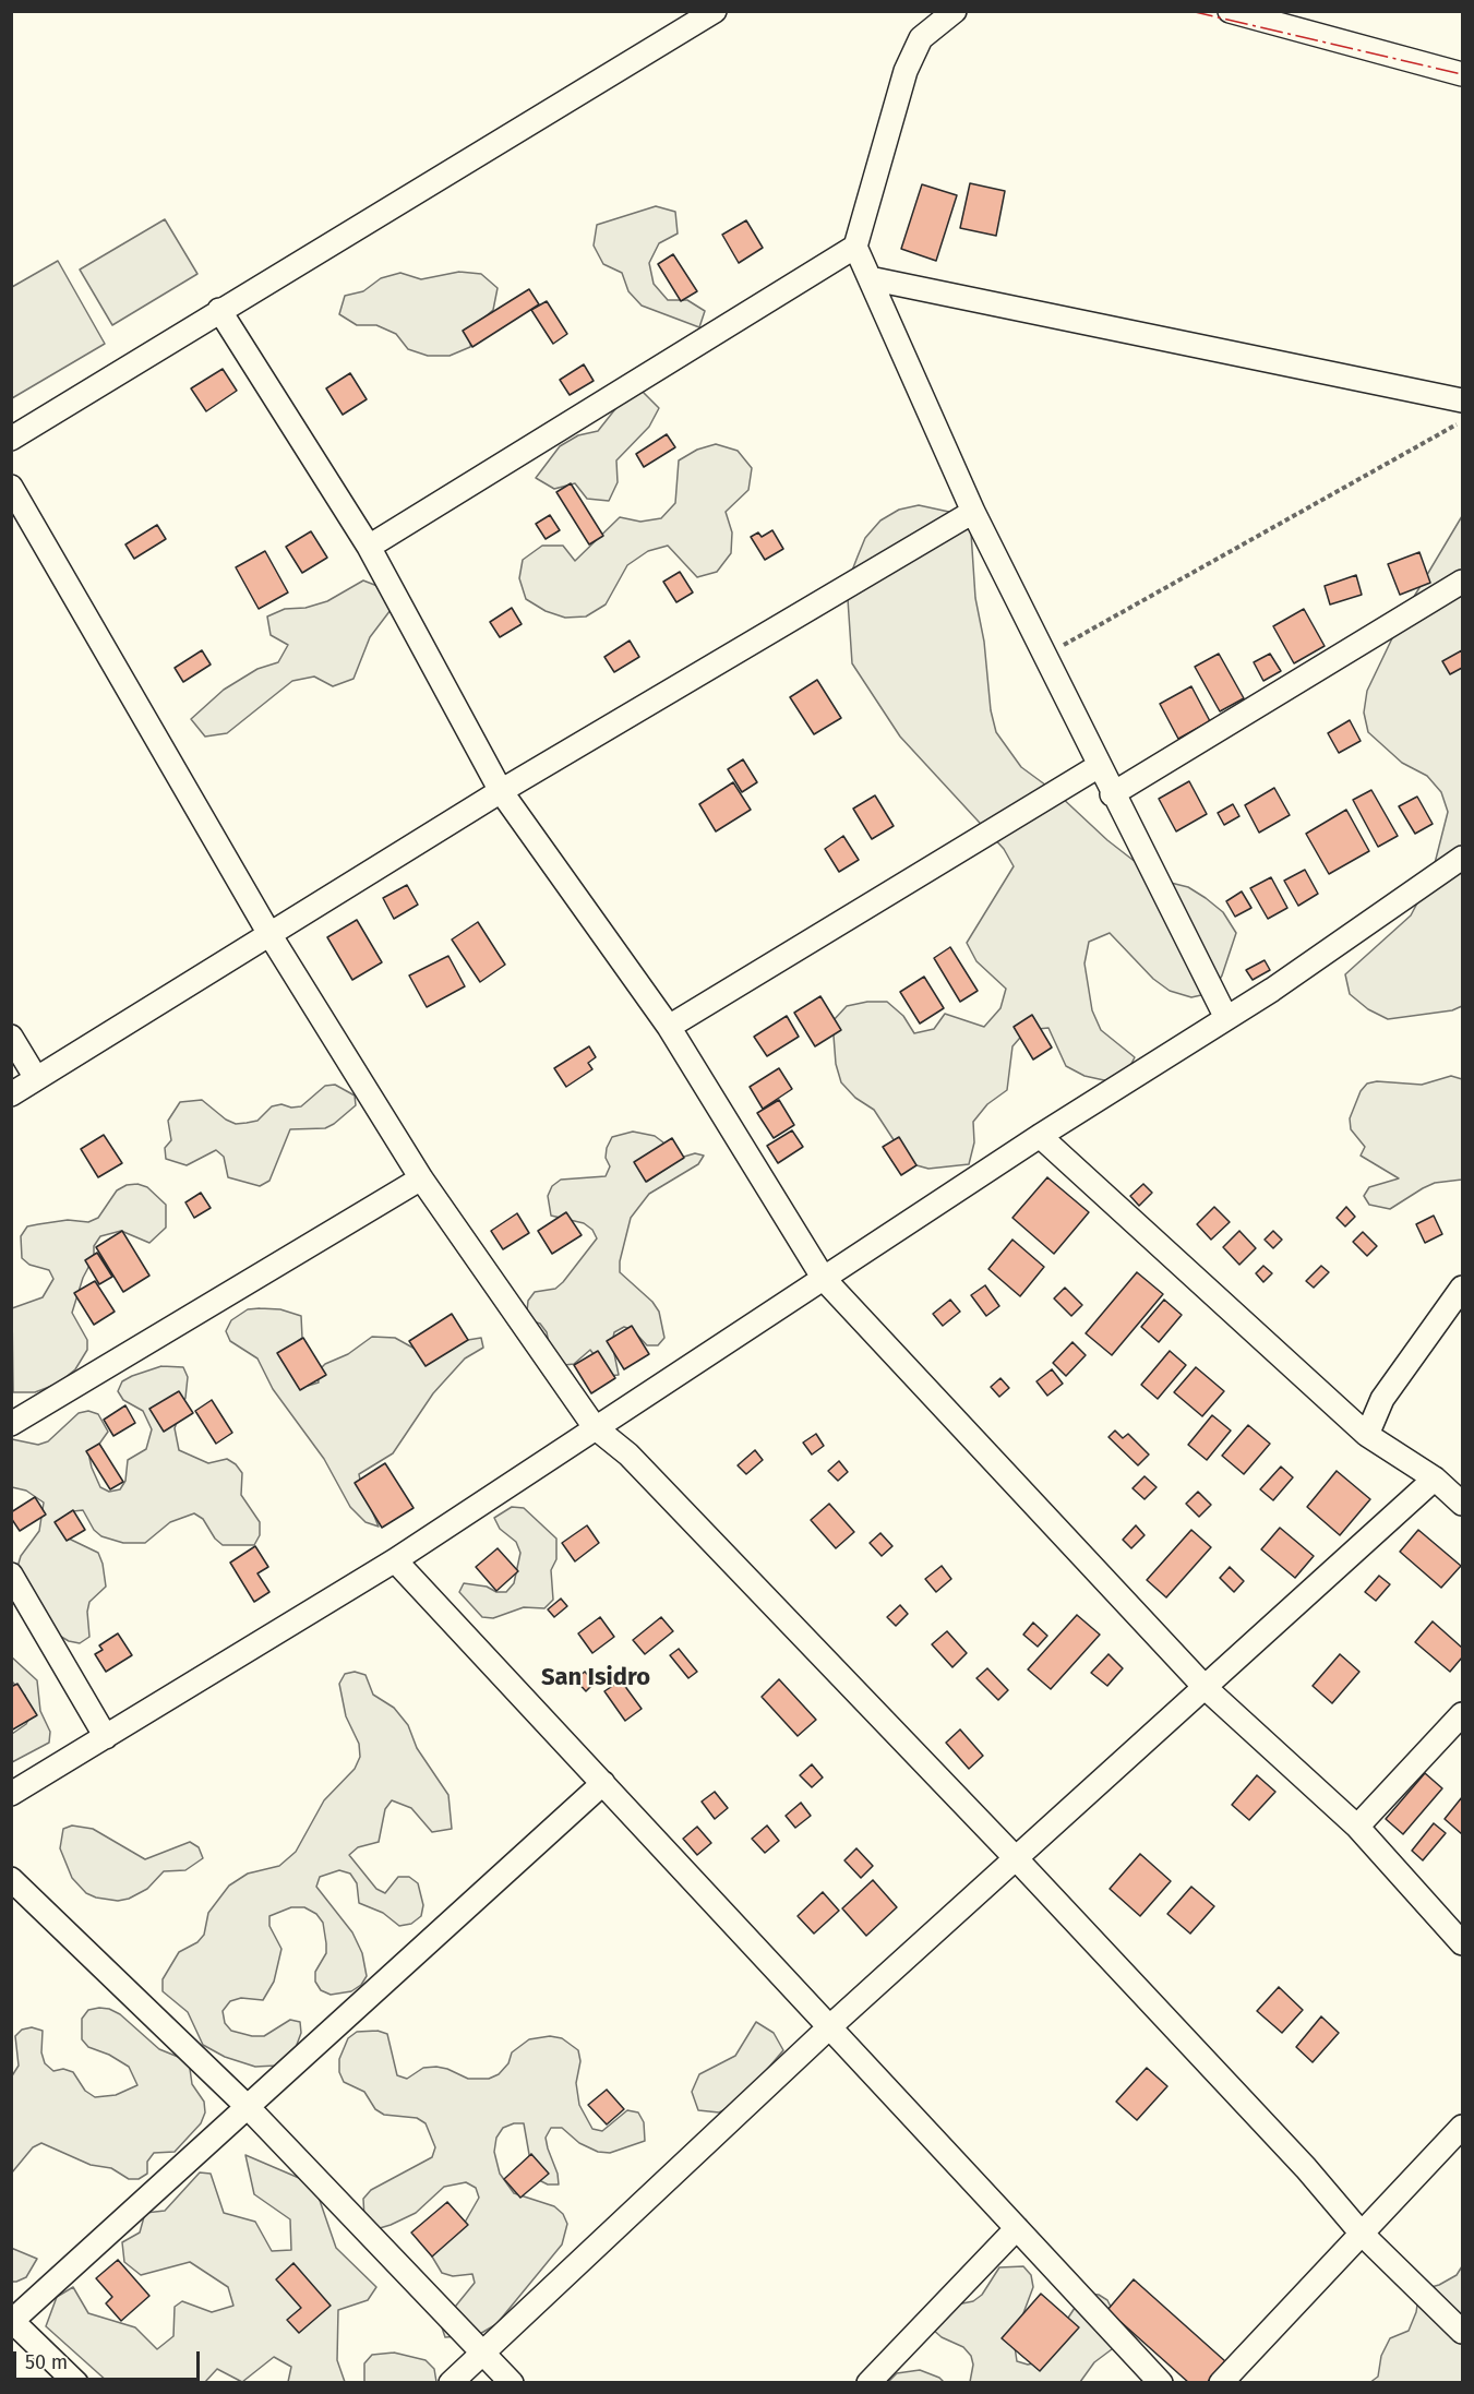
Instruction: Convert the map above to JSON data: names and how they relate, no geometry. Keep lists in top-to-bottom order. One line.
{"districts":["San Isidro"],"scale_bar":"50 m"}
